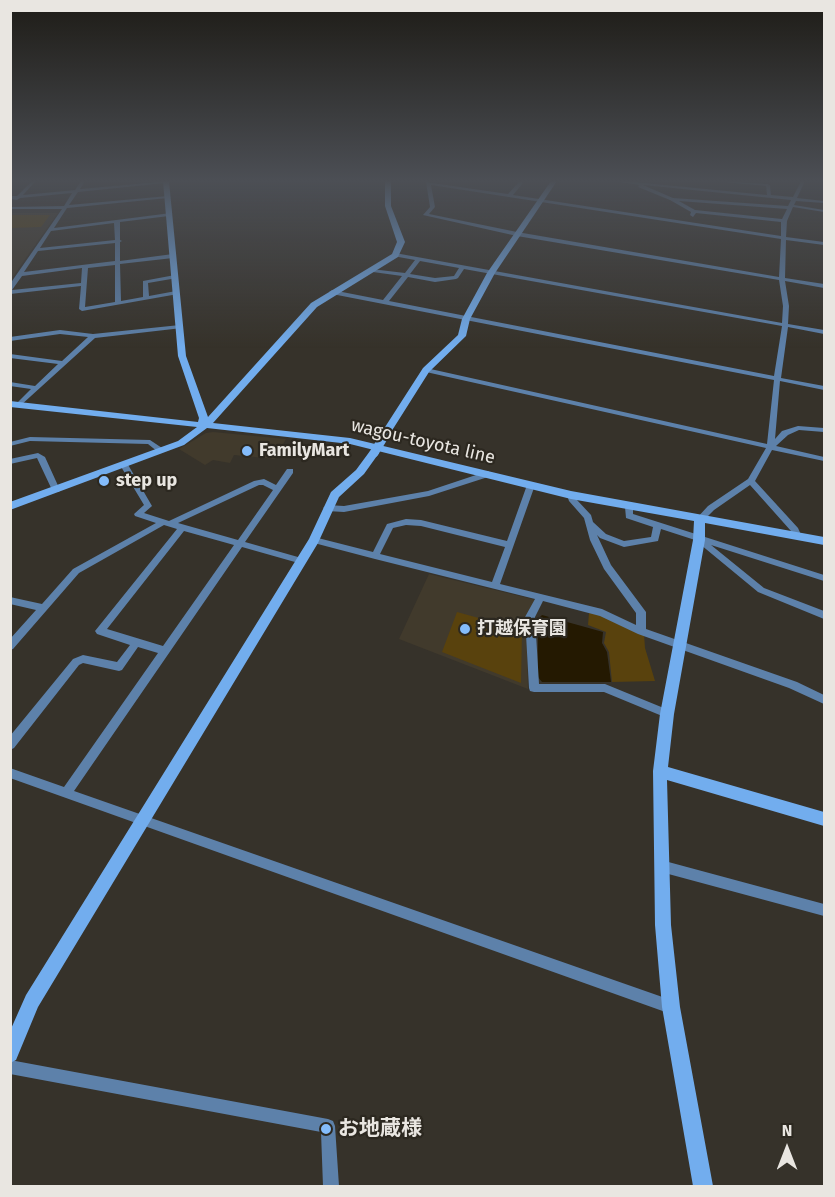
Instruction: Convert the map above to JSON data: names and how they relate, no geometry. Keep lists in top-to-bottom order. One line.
{"streets":{"street":["wagou-toyota line"]},"places":["FamilyMart","step up","打越保育園","お地蔵様"],"north":"top"}
